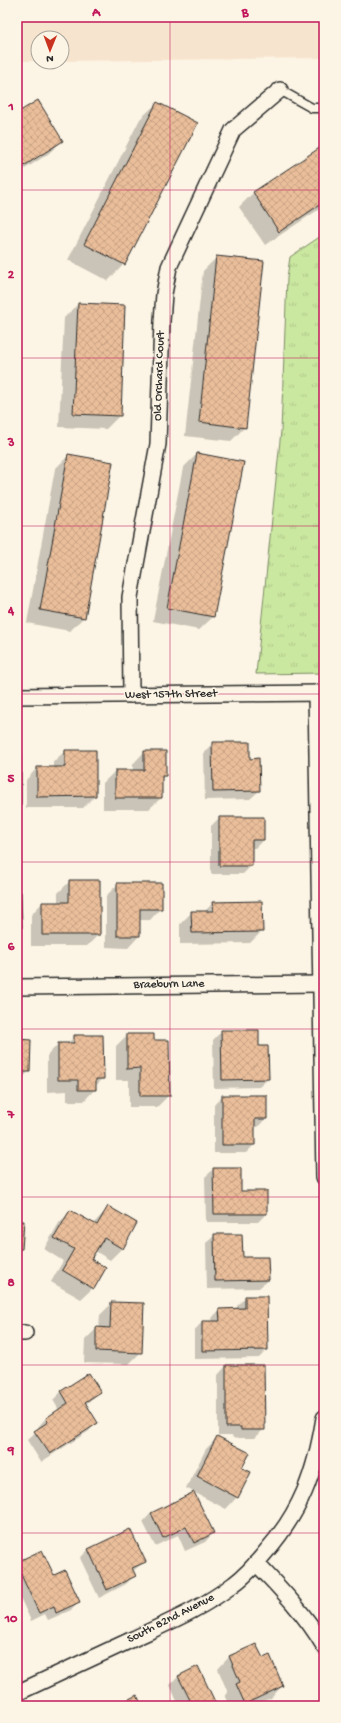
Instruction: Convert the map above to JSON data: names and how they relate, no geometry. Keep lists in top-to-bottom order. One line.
{"streets":{"street":["Old Orchard Court","West 157th Street","Braeburn Lane","South 82nd Avenue"]},"crossings":[["Old Orchard Court","West 157th Street"]],"north":"bottom","grid":{"columns":["A","B"],"rows":["1","2","3","4","5","6","7","8","9","10"]}}
